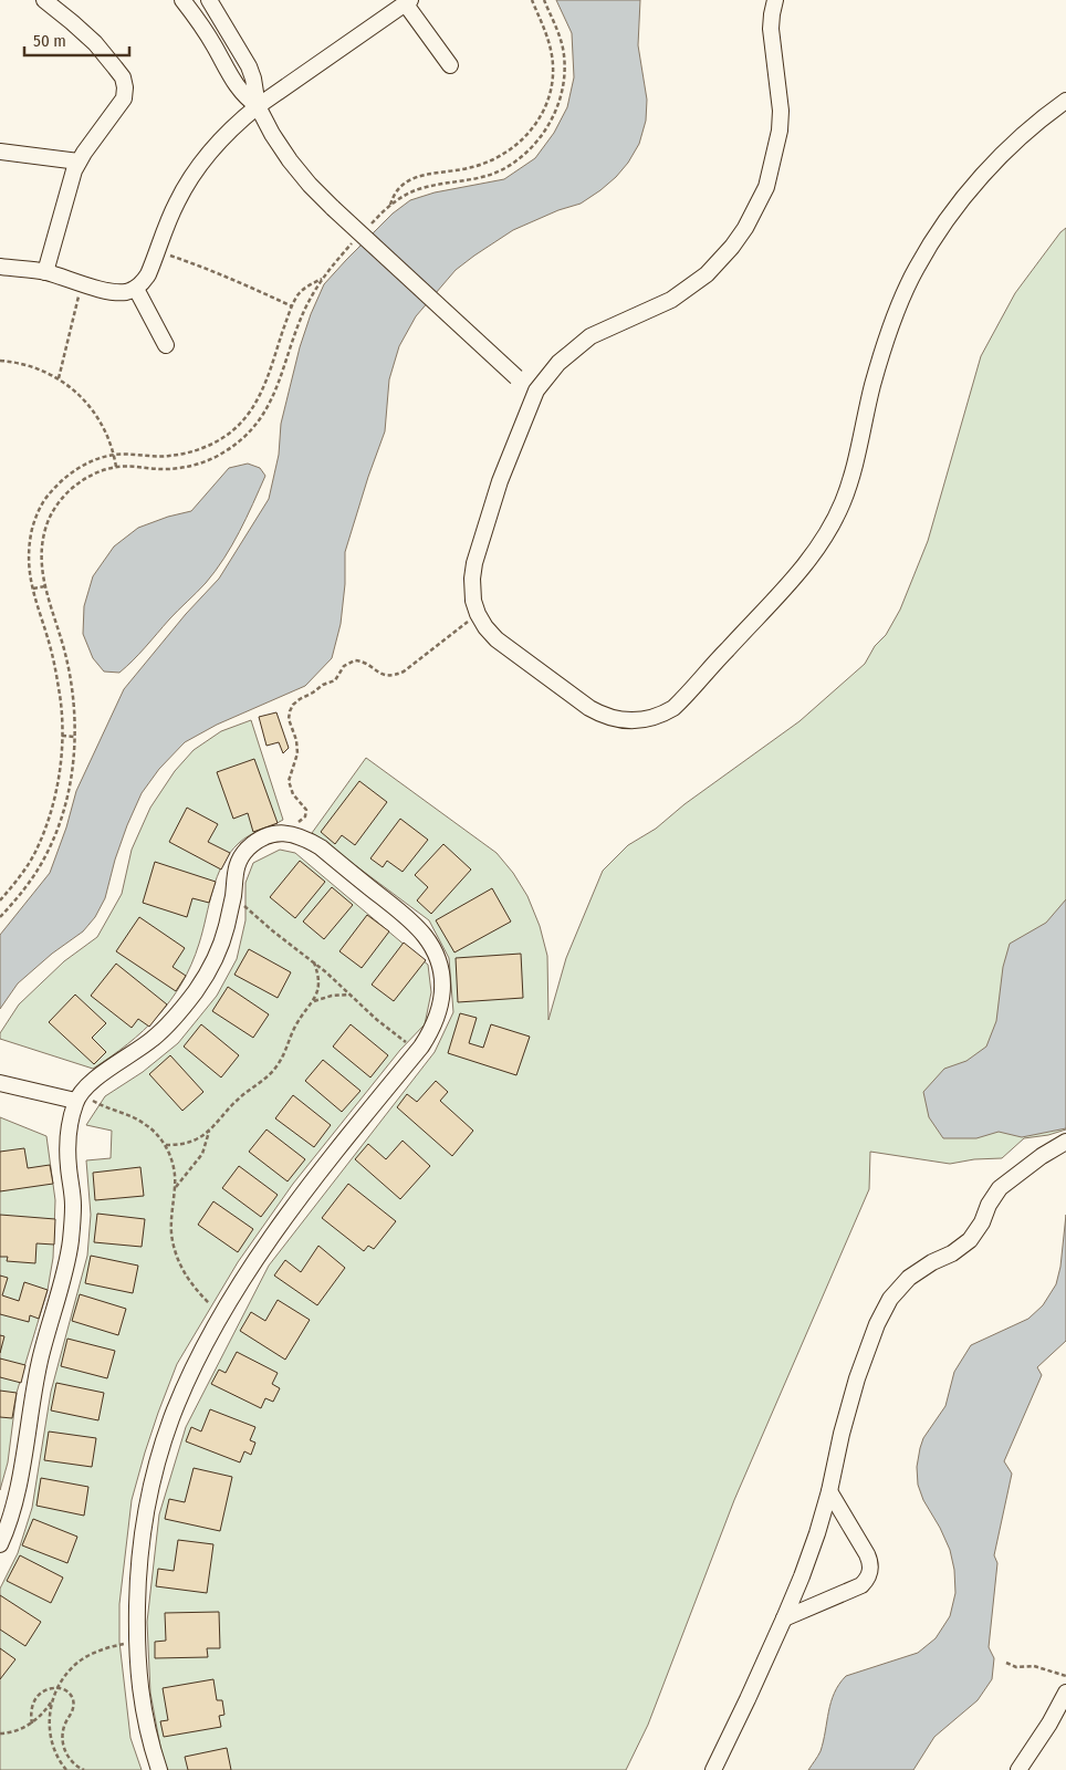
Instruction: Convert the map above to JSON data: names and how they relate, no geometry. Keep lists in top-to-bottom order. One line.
{"scale_bar":"50 m"}
